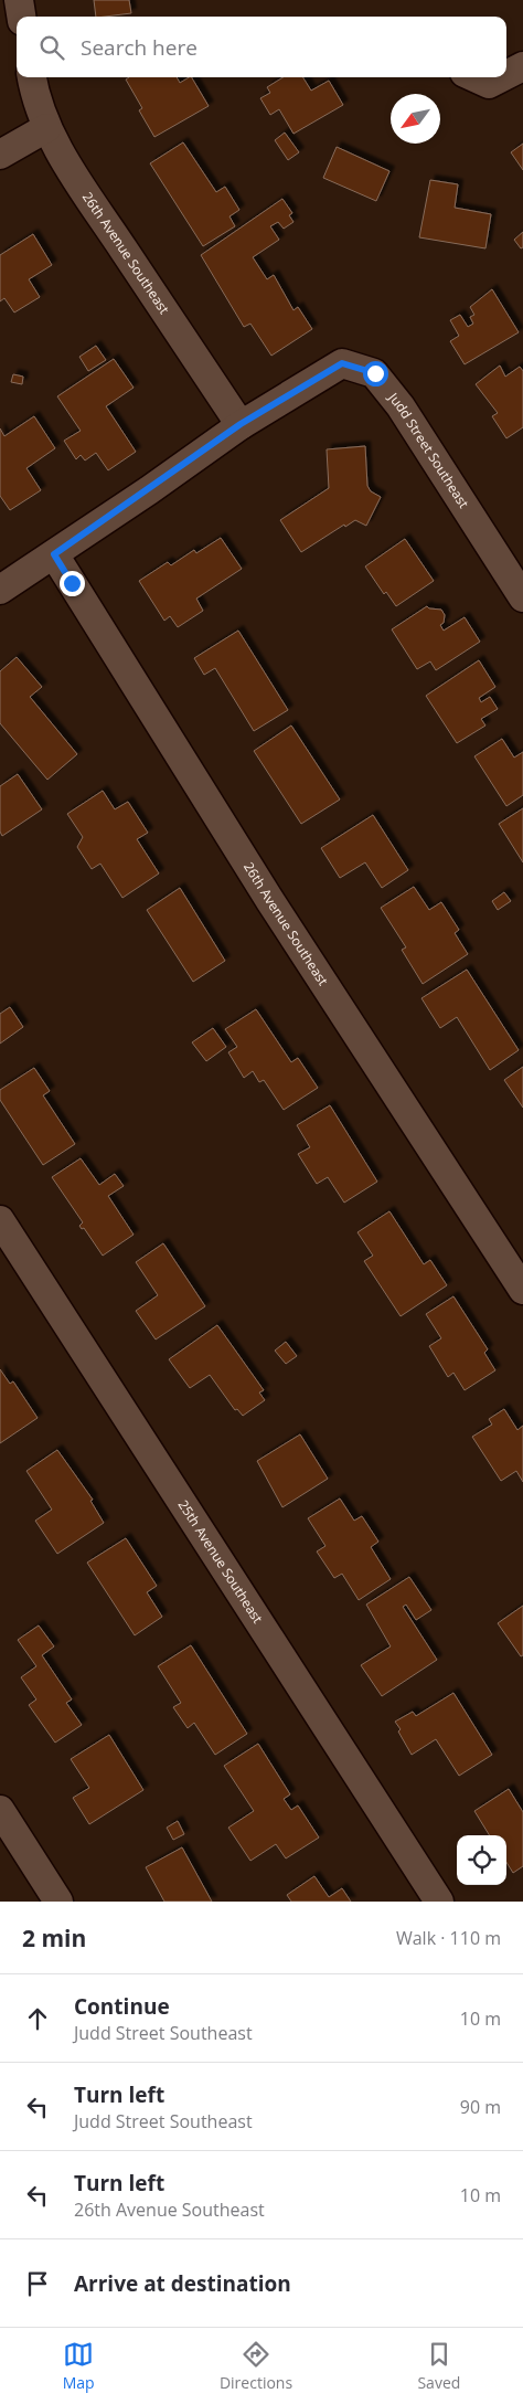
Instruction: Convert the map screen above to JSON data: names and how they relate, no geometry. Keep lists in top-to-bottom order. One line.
{"streets":{"street":["26th Avenue Southeast","Judd Street Southeast","25th Avenue Southeast"]},"crossings":[["26th Avenue Southeast","Judd Street Southeast"]],"north":"bottom left","page":{"search":"Search here","heading":["2 min","Walk · 110 m"],"list":[["Continue","Judd Street Southeast","10 m"],["Turn left","Judd Street Southeast","90 m"],["Turn left","26th Avenue Southeast","10 m"],"Arrive at destination"],"nav":["Map","Directions","Saved"]}}
